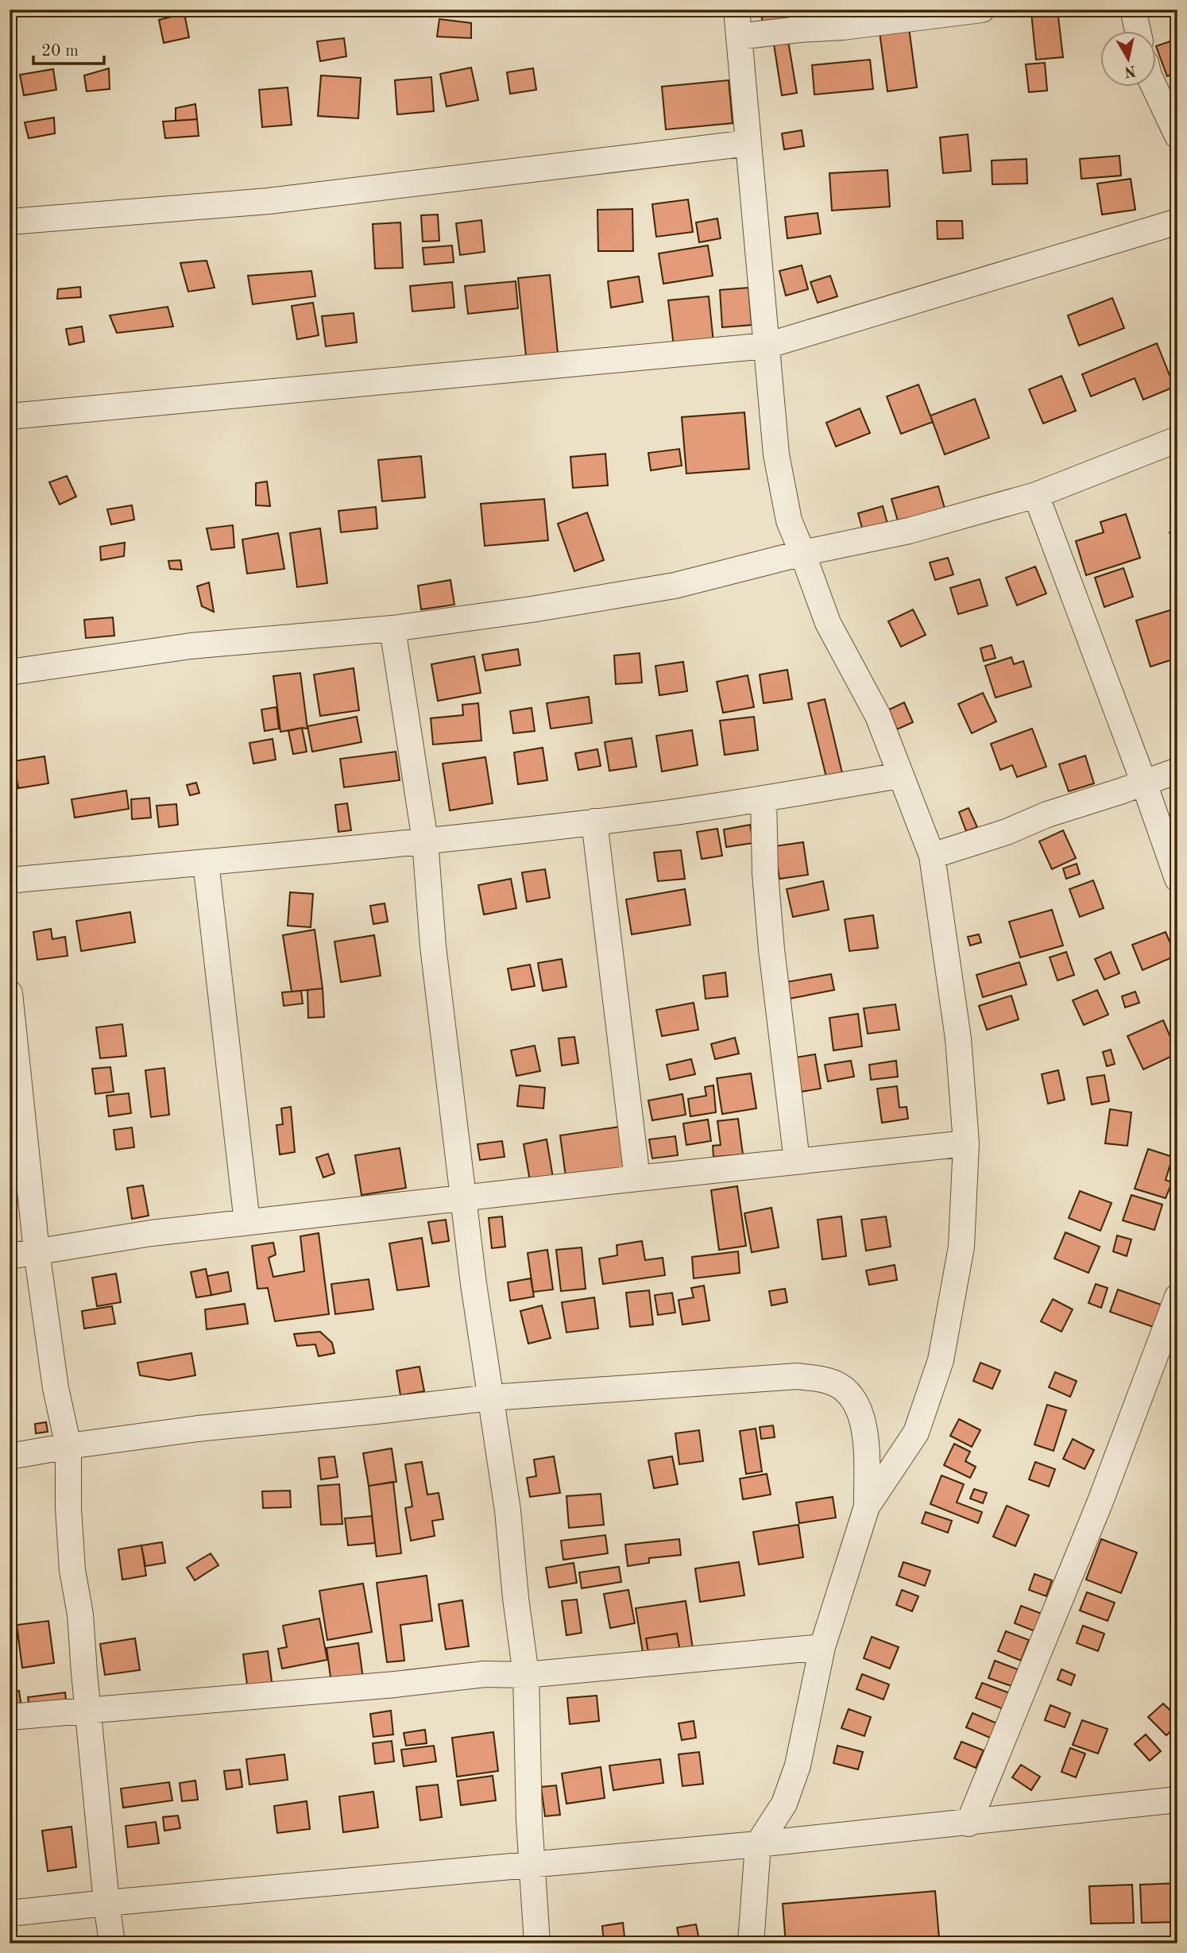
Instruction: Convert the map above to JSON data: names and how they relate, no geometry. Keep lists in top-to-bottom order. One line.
{"scale_bar":"20 m","north":"bottom"}
